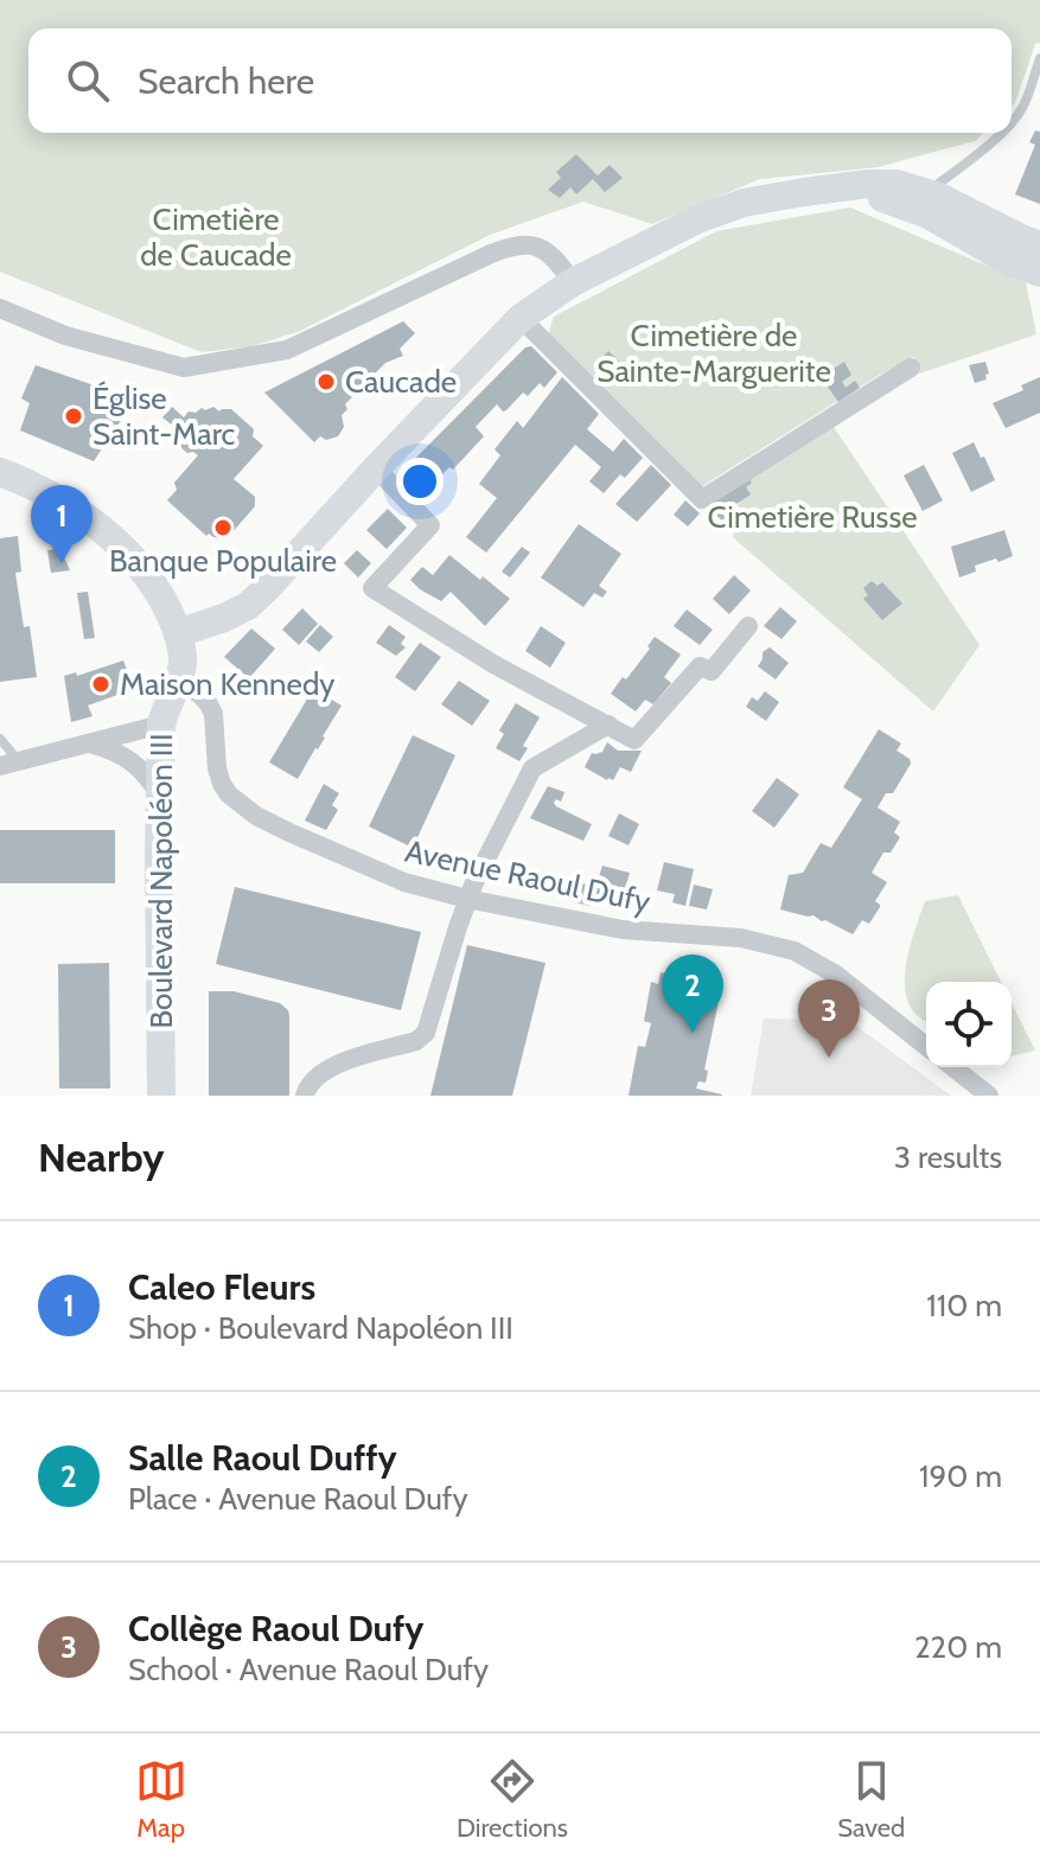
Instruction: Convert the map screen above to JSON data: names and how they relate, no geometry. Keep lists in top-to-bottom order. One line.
{"streets":{"street":["Avenue Raoul Dufy","Boulevard Napoléon III"]},"crossings":[["Avenue Raoul Dufy","Boulevard Napoléon III"]],"parks":["Cimetière de Caucade","Cimetière de Sainte-Marguerite","Cimetière Russe"],"places":["Caucade","Église Saint-Marc","Banque Populaire","Maison Kennedy"],"page":{"search":"Search here","pins":["1","2","3"],"heading":["Nearby","3 results"],"list":[{"mark":"1","name":"Caleo Fleurs","note":"Shop · Boulevard Napoléon III","value":"110 m"},{"mark":"2","name":"Salle Raoul Duffy","note":"Place · Avenue Raoul Dufy","value":"190 m"},{"mark":"3","name":"Collège Raoul Dufy","note":"School · Avenue Raoul Dufy","value":"220 m"}],"nav":["Map","Directions","Saved"]}}
